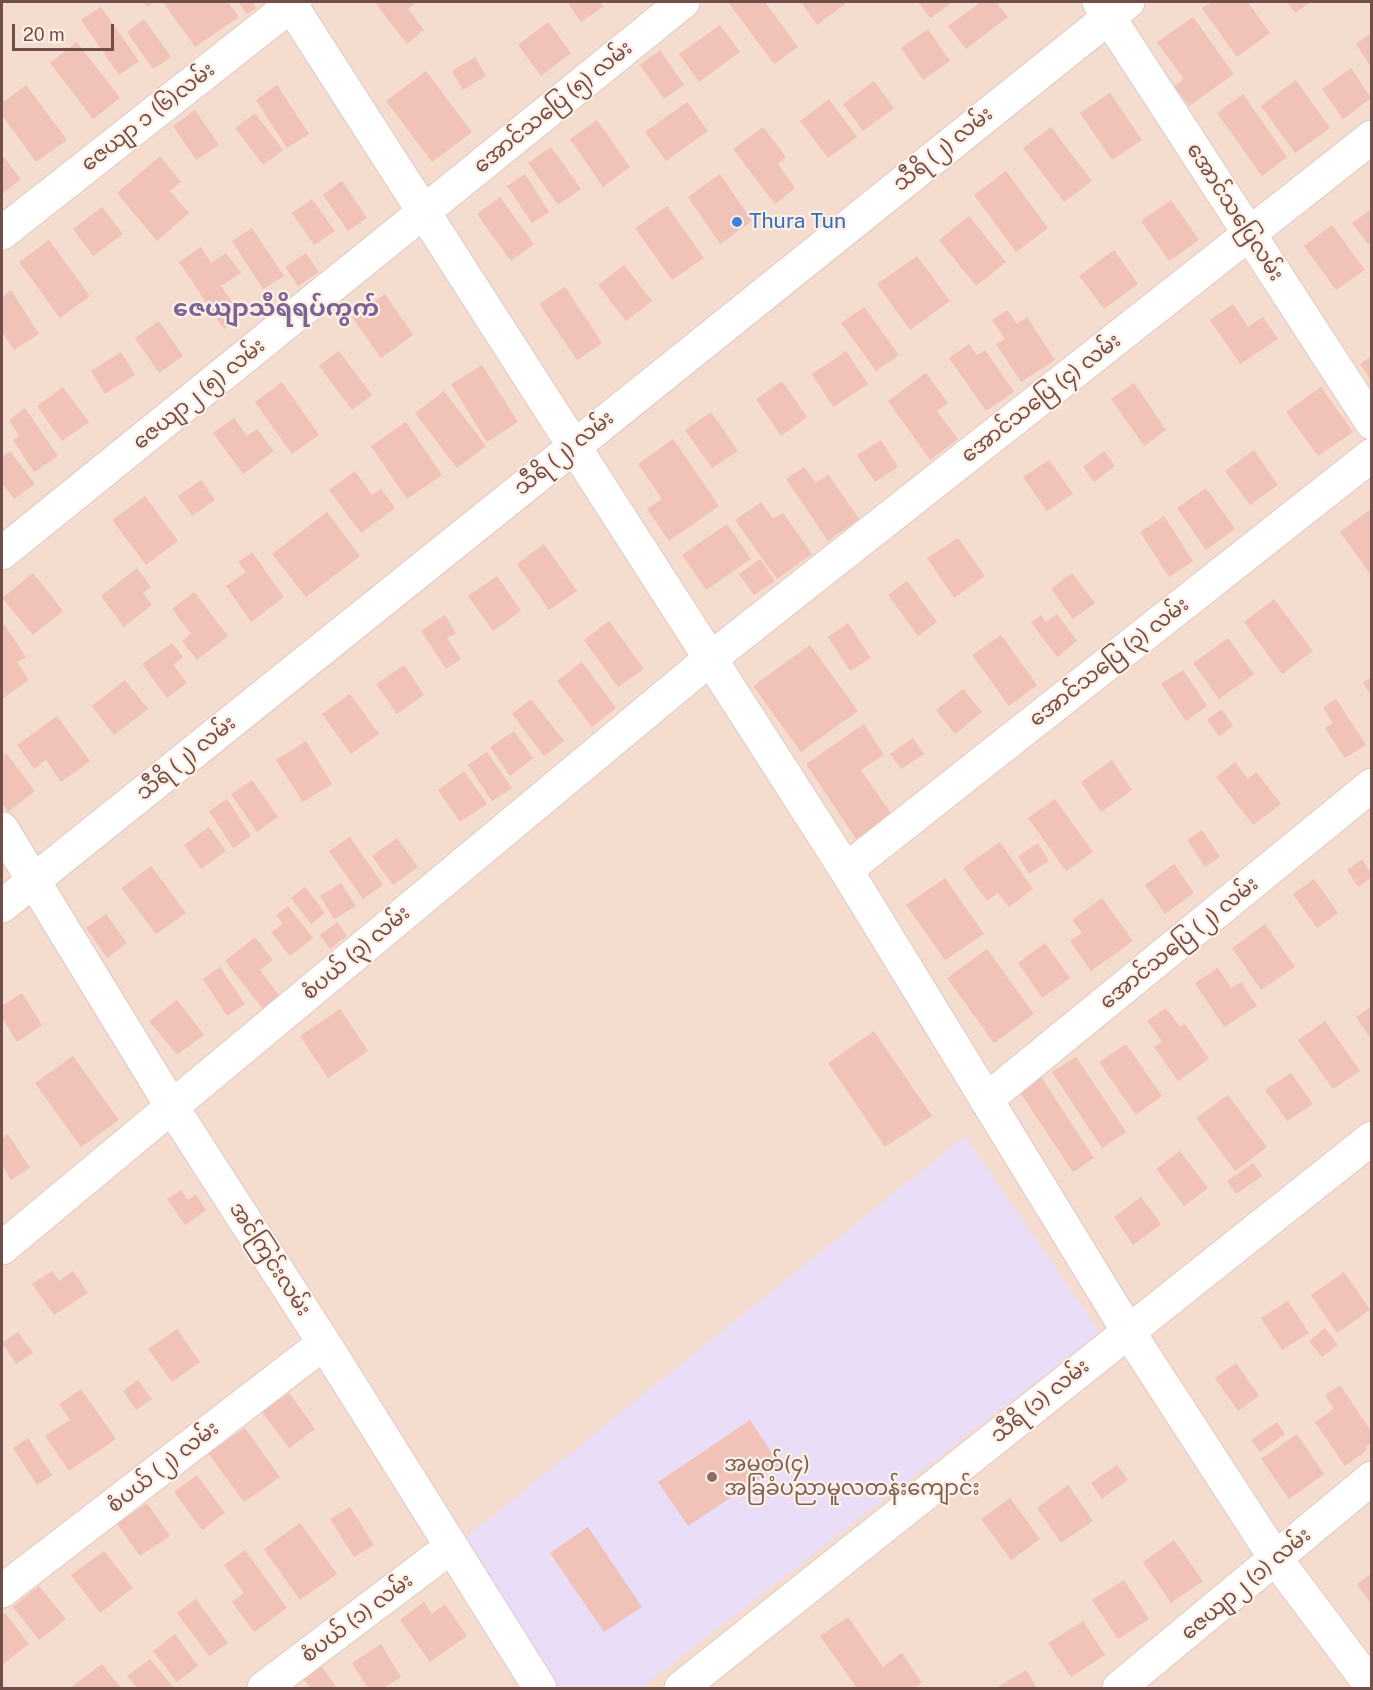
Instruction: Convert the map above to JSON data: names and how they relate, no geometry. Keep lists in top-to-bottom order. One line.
{"streets":{"street":["အောင်သပြေ (၅) လမ်း","ဇေယျာ ၁ (၆)လမ်း","သီရိ (၂) လမ်း","အောင်သပြေလမ်း","ဇေယျာ၂ (၅) လမ်း","အောင်သပြေ (၄) လမ်း","အောင်သပြေ (၃) လမ်း","အောင်သပြေ (၂) လမ်း","စံပယ် (၃) လမ်း","အင်ကြင်းလမ်း","သီရိ (၁) လမ်း","စံပယ် (၂) လမ်း","ဇေယျာ၂ (၁) လမ်း","စံပယ် (၁) လမ်း"]},"crossings":[["အောင်သပြေ (၅) လမ်း","ဇေယျာ၂ (၅) လမ်း"],["သီရိ (၂) လမ်း","အောင်သပြေလမ်း"],["သီရိ (၂) လမ်း","အင်ကြင်းလမ်း"],["အောင်သပြေလမ်း","အောင်သပြေ (၄) လမ်း"],["အောင်သပြေ (၄) လမ်း","စံပယ် (၃) လမ်း"],["စံပယ် (၃) လမ်း","အင်ကြင်းလမ်း"],["အင်ကြင်းလမ်း","စံပယ် (၂) လမ်း"],["အင်ကြင်းလမ်း","စံပယ် (၁) လမ်း"]],"districts":["ဇေယျာသီရိရပ်ကွက်"],"places":["Thura Tun","အမှတ်(၄) အခြခံပညာမူလတန်းကျောင်း"],"scale_bar":"20 m"}
